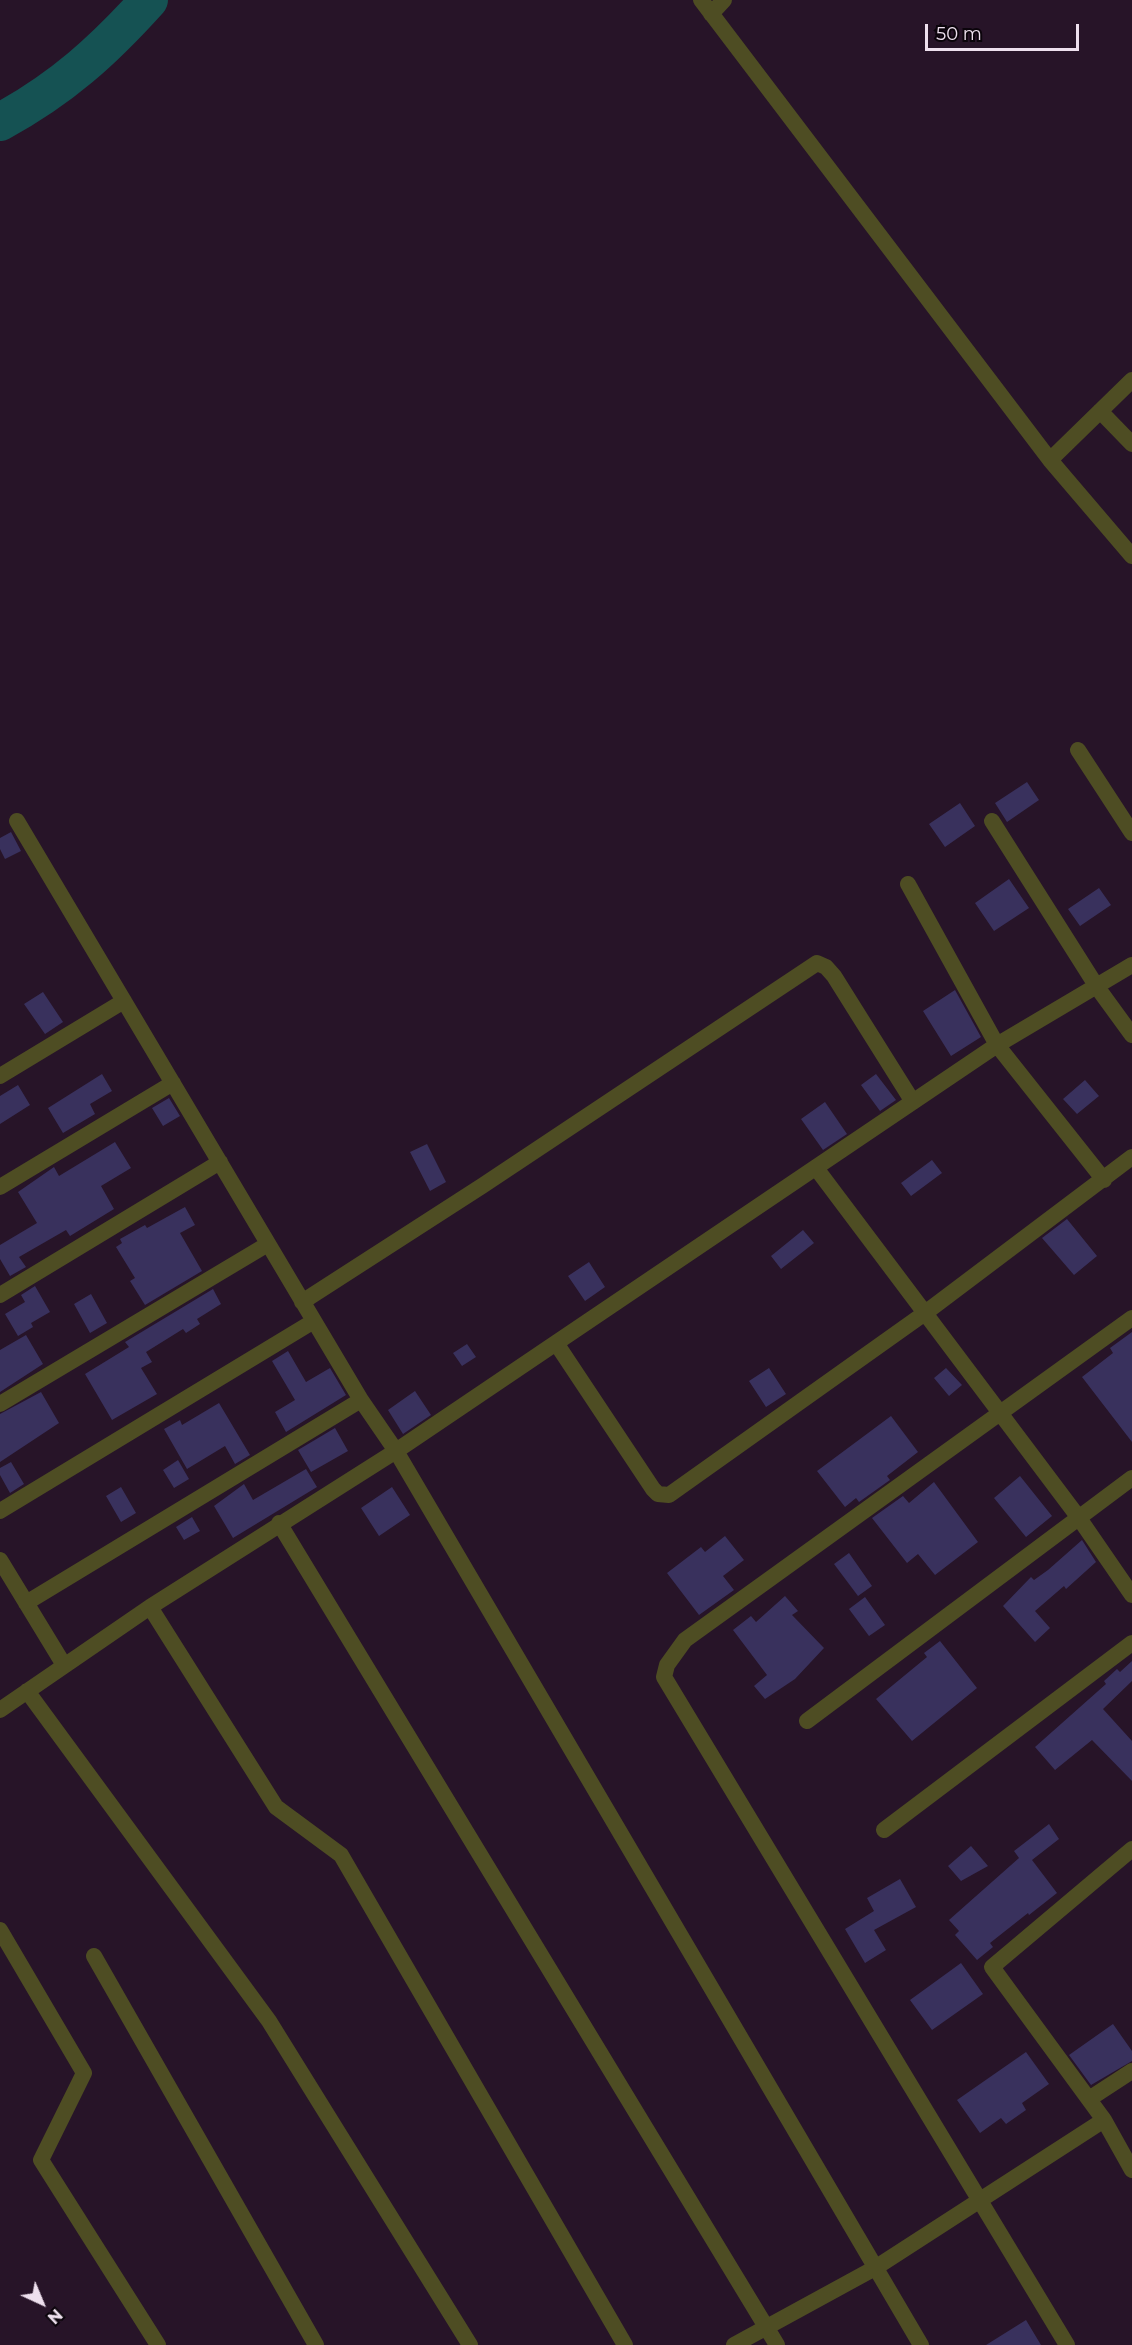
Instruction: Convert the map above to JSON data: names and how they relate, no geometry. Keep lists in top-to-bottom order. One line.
{"scale_bar":"50 m","north":"bottom right"}
